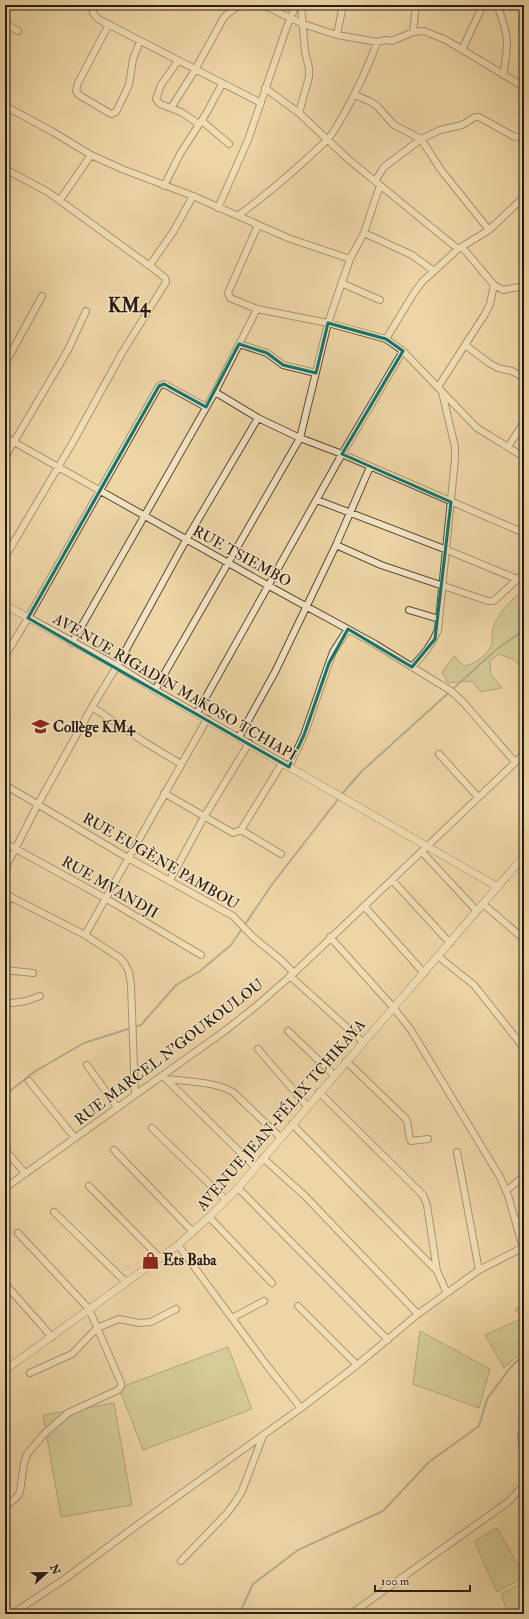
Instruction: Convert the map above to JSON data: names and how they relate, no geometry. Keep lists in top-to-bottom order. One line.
{"streets":{"street":["RUE TSIEMBO","AVENUE RIGADIN MAKOSO TCHIAPI","RUE EUGÈNE PAMBOU","RUE MVANDJI","RUE MARCEL N'GOUKOULOU","AVENUE JEAN-FÉLIX TCHIKAYA"]},"crossings":[["RUE TSIEMBO","RUE MARCEL N'GOUKOULOU"],["AVENUE RIGADIN MAKOSO TCHIAPI","RUE MARCEL N'GOUKOULOU"],["AVENUE RIGADIN MAKOSO TCHIAPI","AVENUE JEAN-FÉLIX TCHIKAYA"],["RUE EUGÈNE PAMBOU","RUE MARCEL N'GOUKOULOU"],["RUE EUGÈNE PAMBOU","AVENUE JEAN-FÉLIX TCHIKAYA"]],"districts":["KM4"],"places":{"school or university":["Collège KM4"],"shop":["Ets Baba"]},"scale_bar":"100 m","north":"right"}
